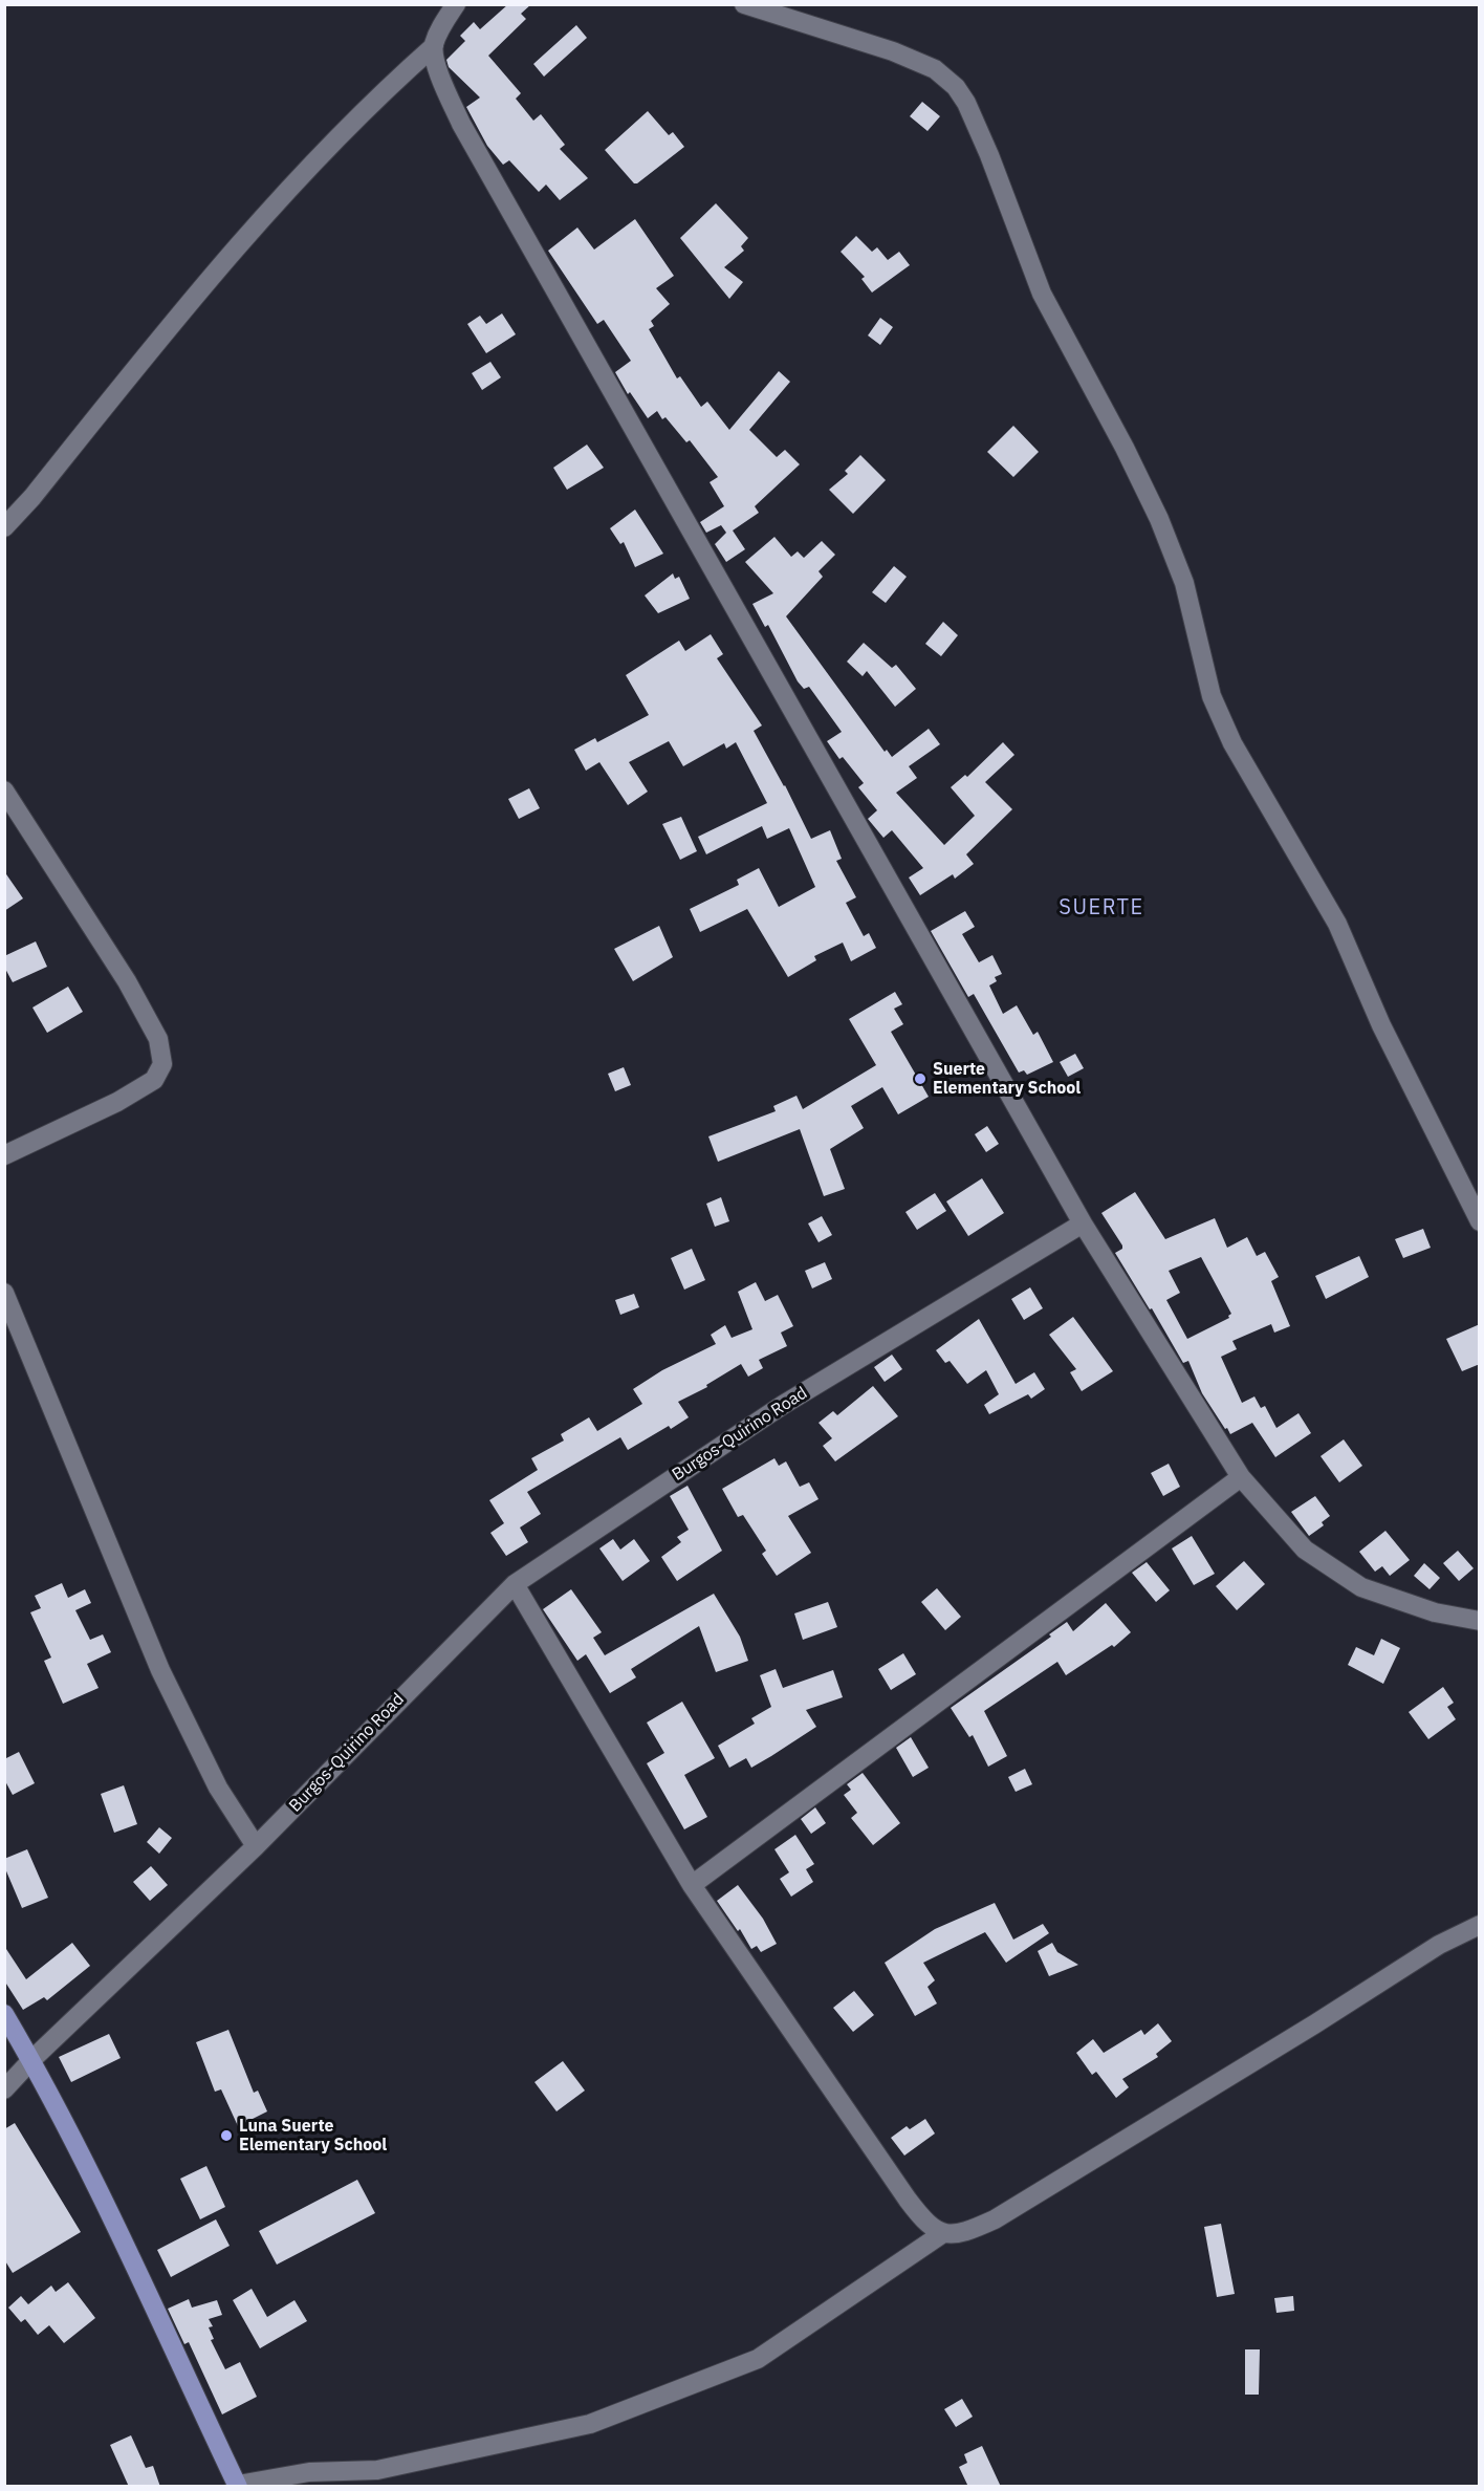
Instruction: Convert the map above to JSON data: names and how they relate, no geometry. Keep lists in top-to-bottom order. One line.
{"streets":{"street":["Burgos-Quirino Road"]},"districts":["SUERTE"],"places":["Suerte Elementary School","Luna Suerte Elementary School"]}
